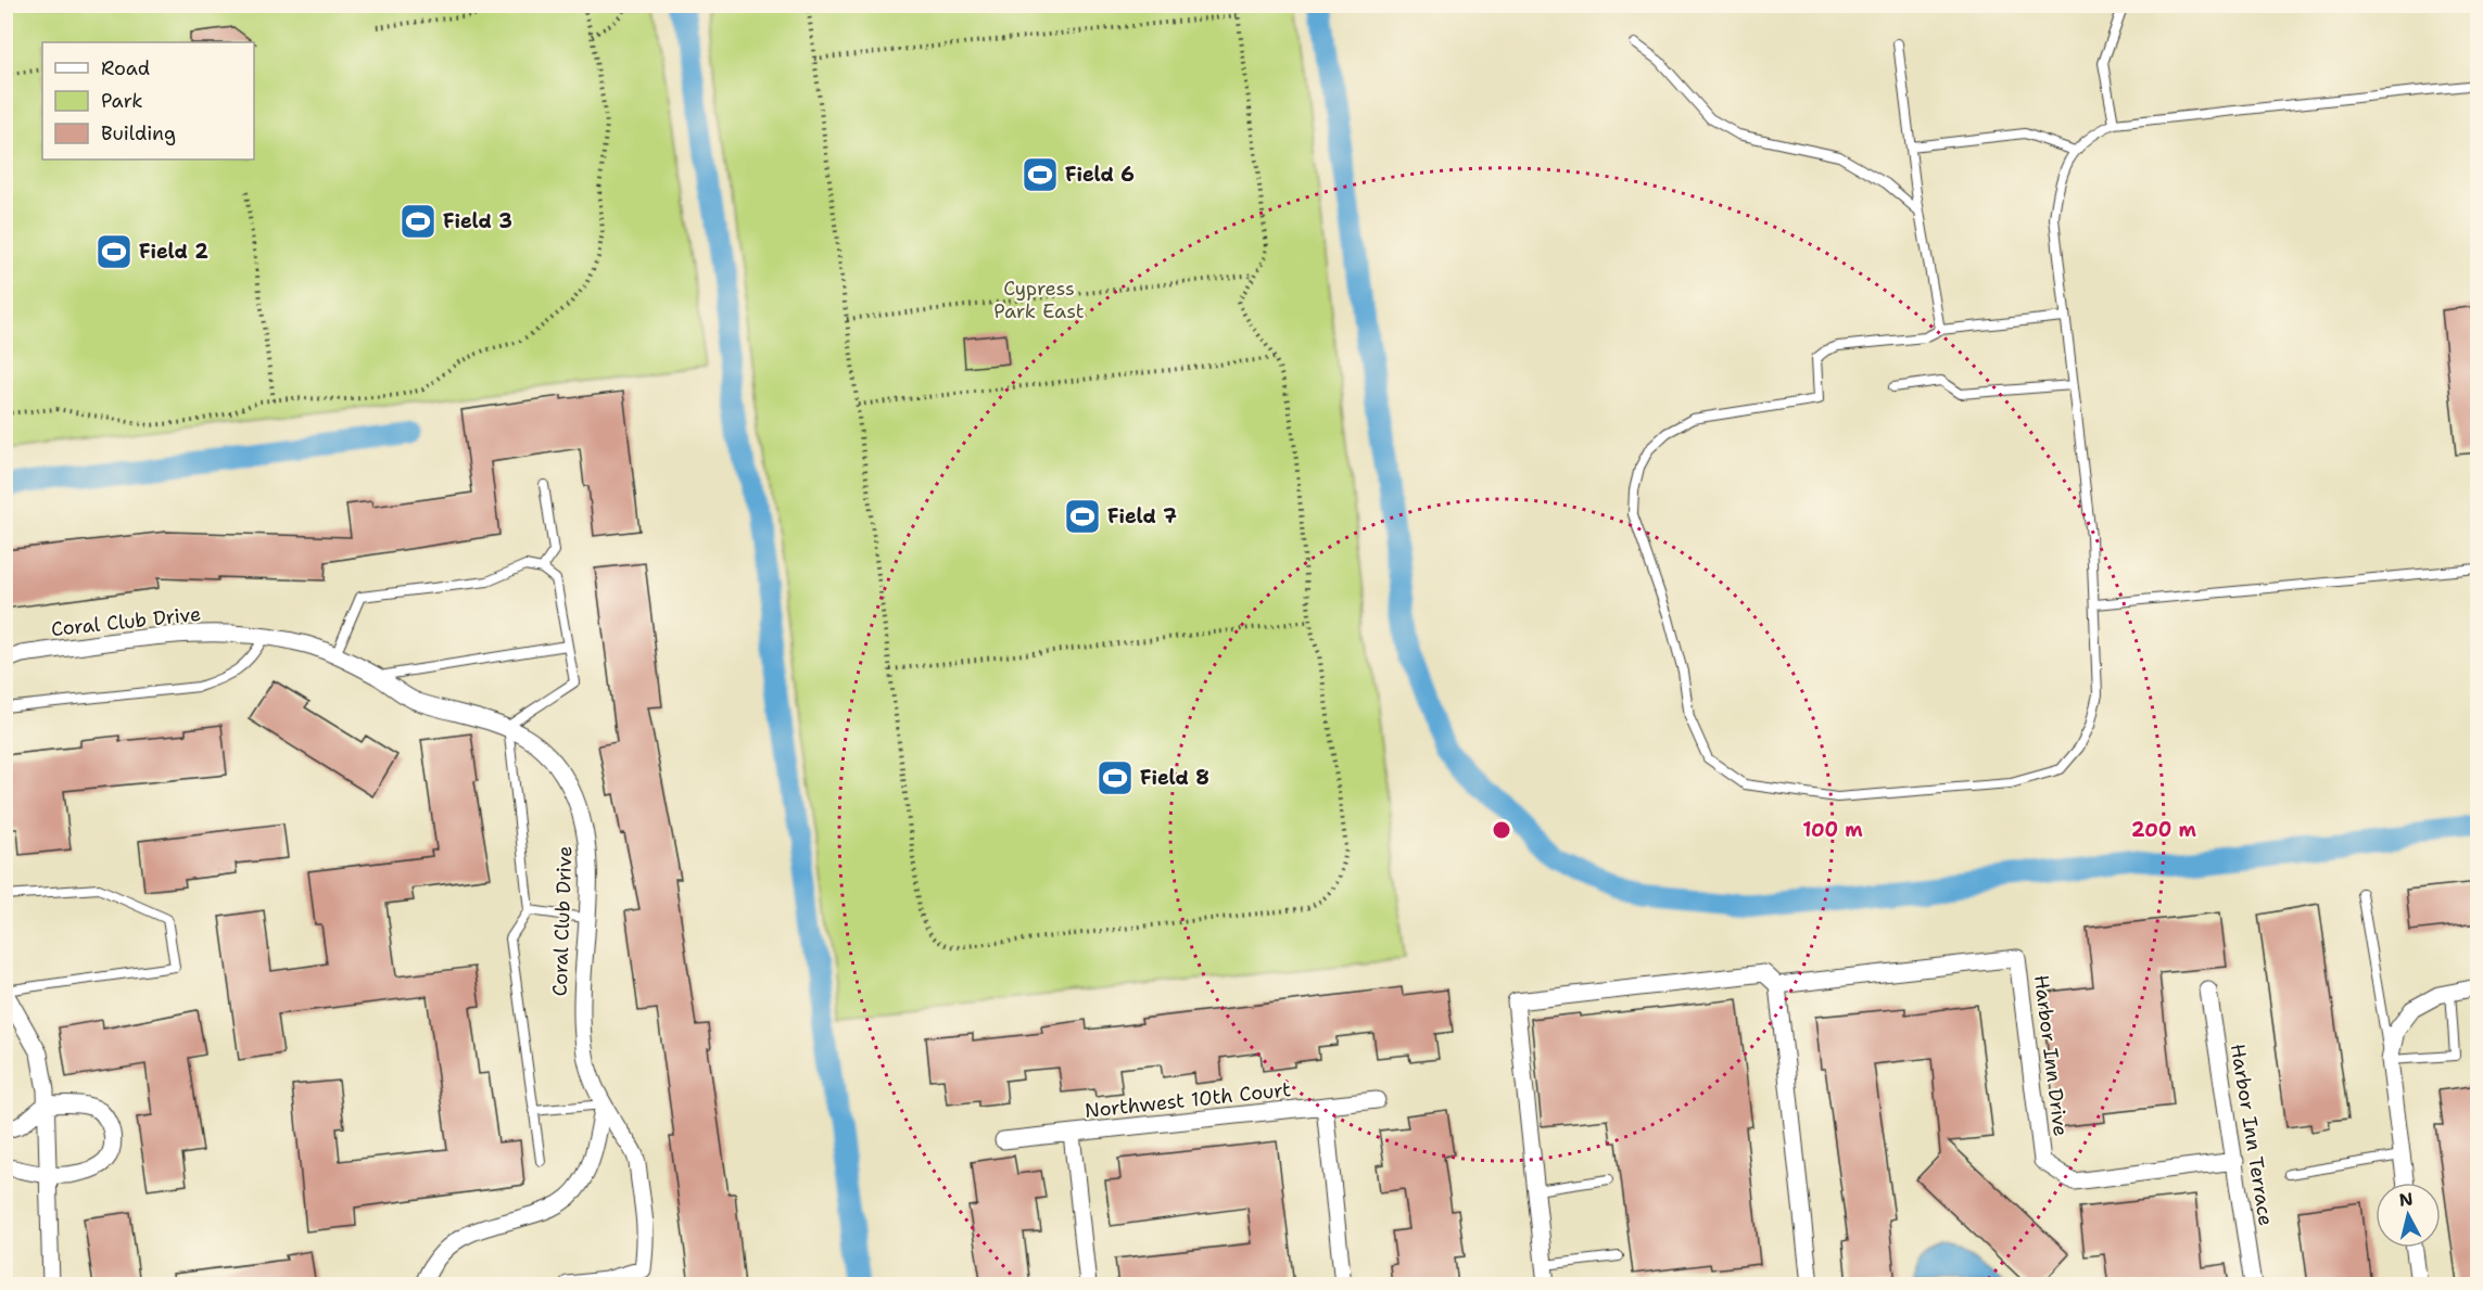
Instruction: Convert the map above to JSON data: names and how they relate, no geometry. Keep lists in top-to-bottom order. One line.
{"streets":{"street":["Coral Club Drive","Harbor Inn Drive","Northwest 10th Court","Harbor Inn Terrace"]},"crossings":[["Harbor Inn Drive","Harbor Inn Terrace"]],"parks":["Cypress Park East"],"places":{"sports":["Field 6","Field 3","Field 2","Field 7","Field 8"]},"legend":["Road","Park","Building"],"north":"top","rings":["100 m","200 m"]}
